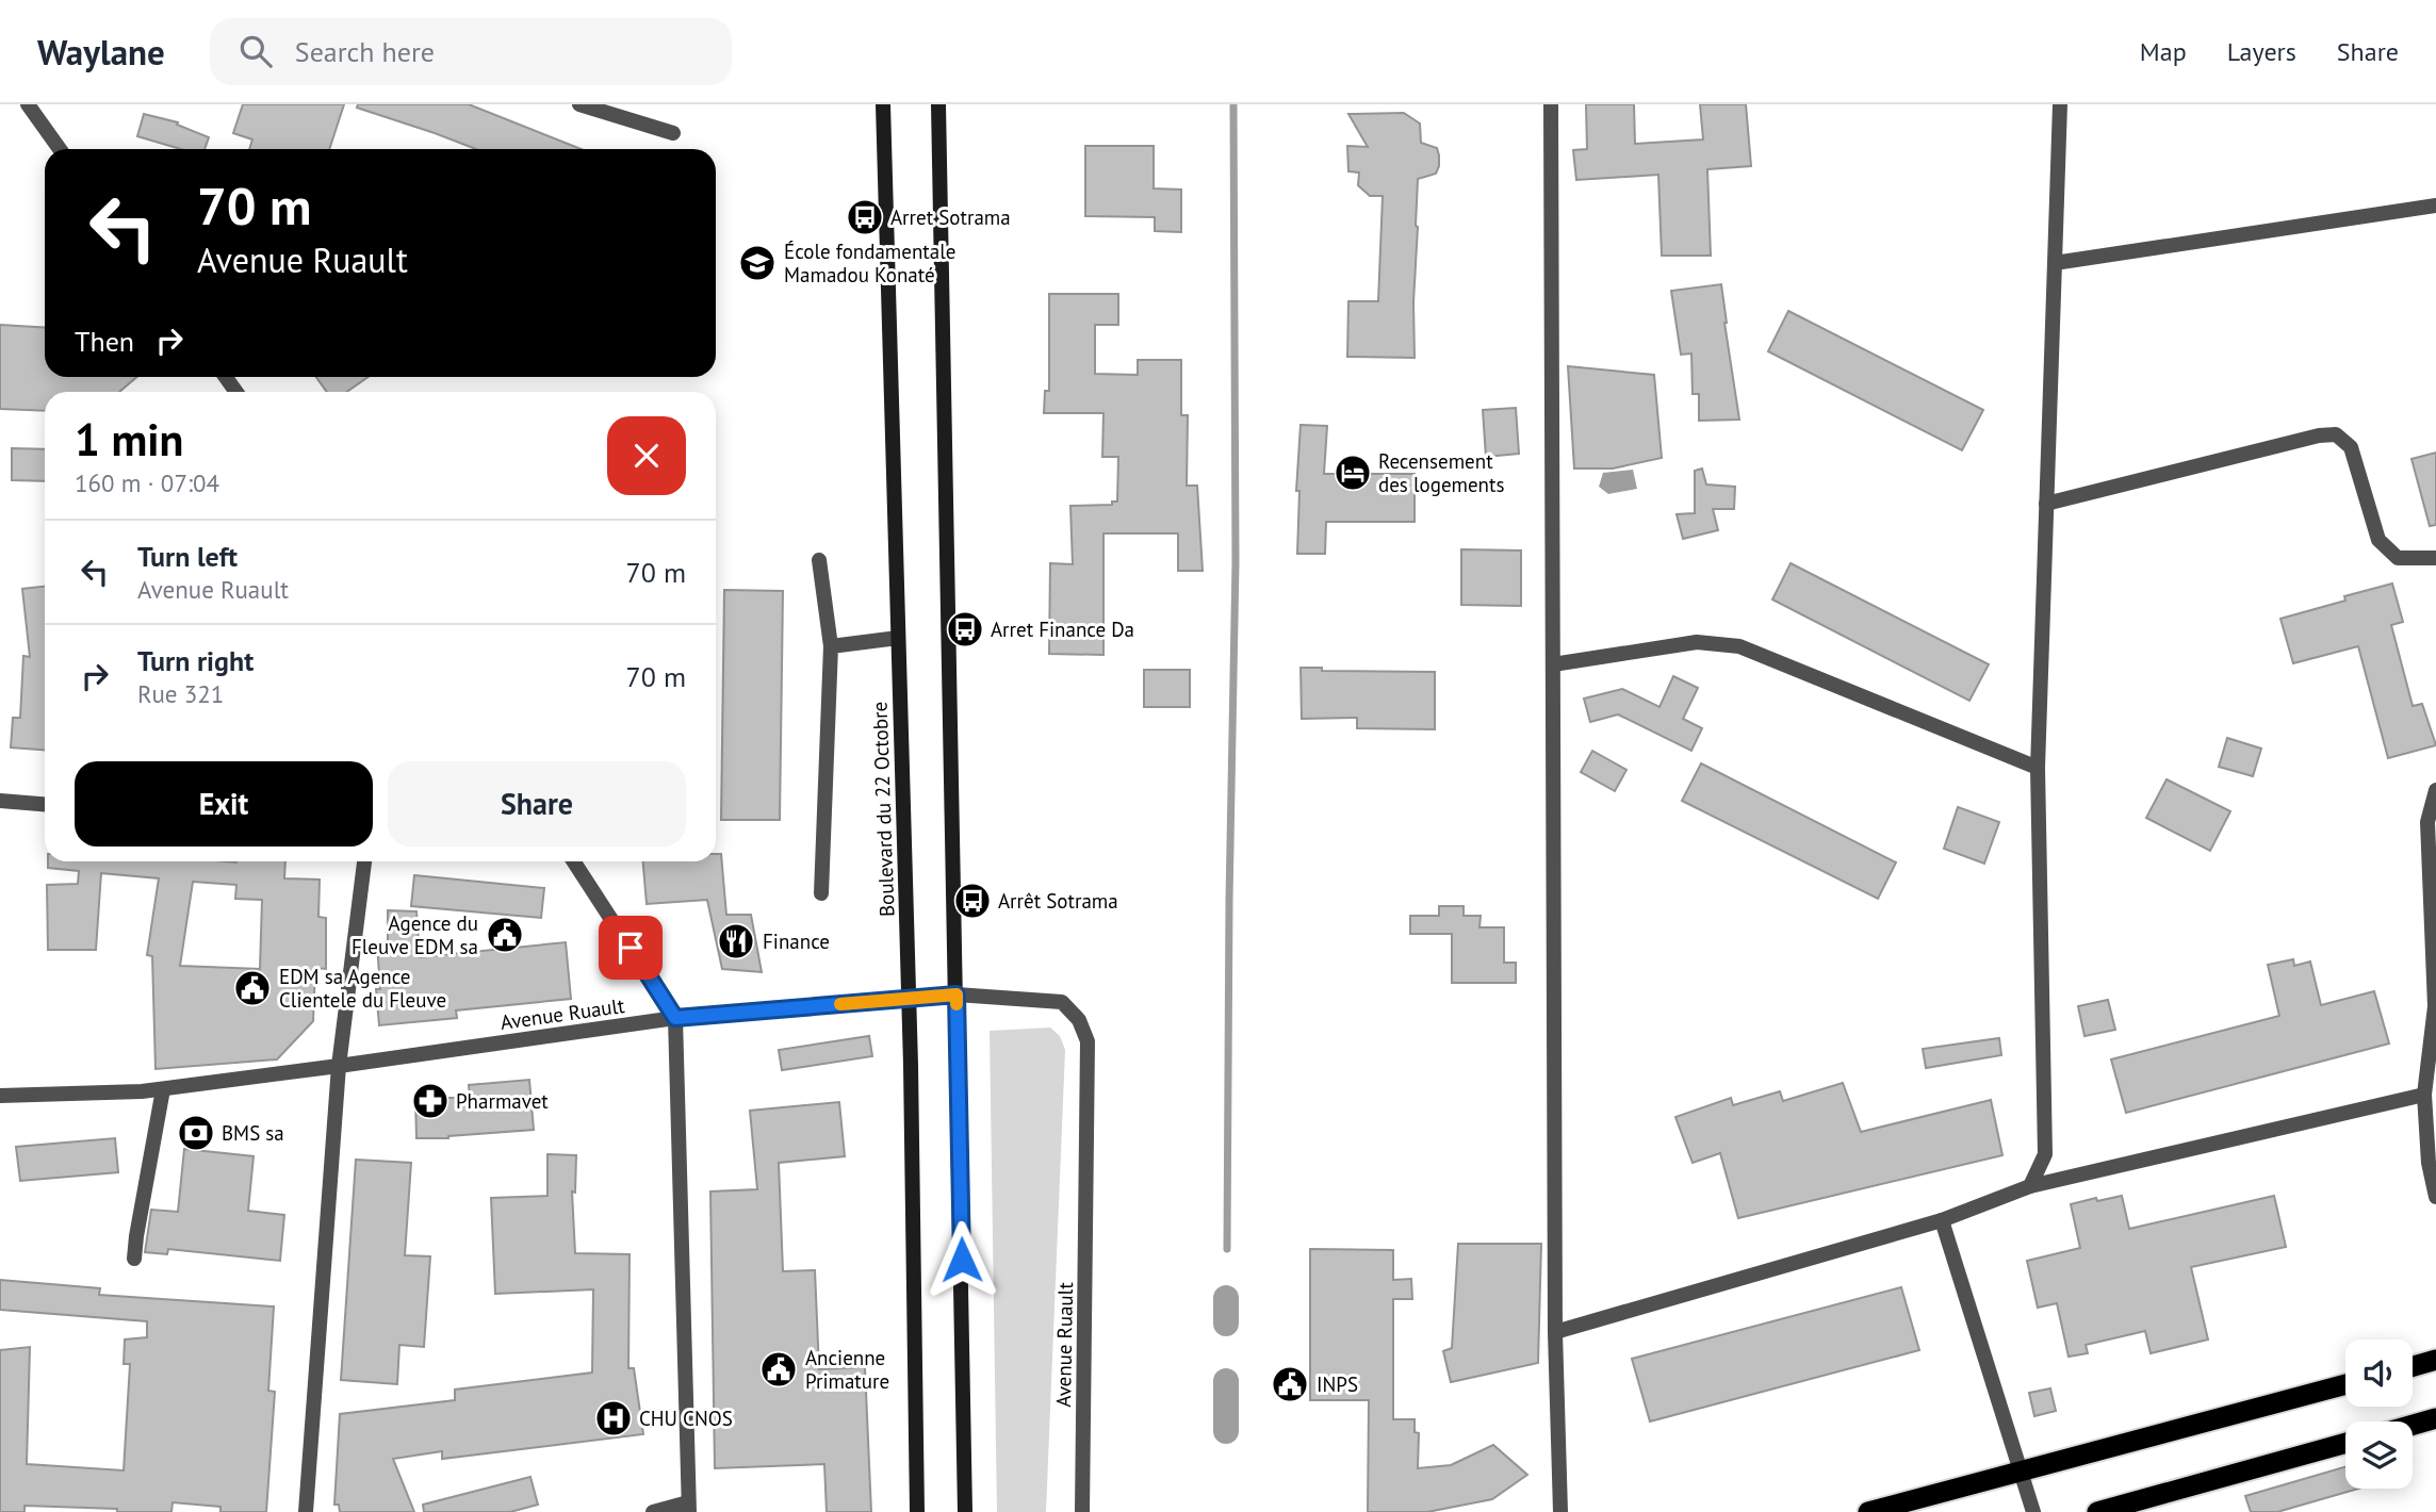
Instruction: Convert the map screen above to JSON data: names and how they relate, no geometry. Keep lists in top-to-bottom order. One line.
{"streets":{"main road":["Boulevard du 22 Octobre"],"street":["Avenue Ruault"]},"crossings":[["Boulevard du 22 Octobre","Avenue Ruault"]],"places":{"bus stop":["Arret Sotrama","Arret Finance Da","Arrêt Sotrama"],"school or university":["École fondamentale Mamadou Konaté"],"hotel":["Recensement des logements"],"public building":["Agence du Fleuve EDM sa","EDM sa Agence Clientele du Fleuve","Ancienne Primature","INPS"],"restaurant":["Finance"],"pharmacy":["Pharmavet"],"bank":["BMS sa"],"hospital":["CHU CNOS"]},"page":{"header":"Waylane","search":"Search here","nav":["Map","Layers","Share"],"turn":["70 m","Avenue Ruault"],"then":"Then","heading":["1 min","160 m · 07:04"],"list":[{"name":"Turn left","note":"Avenue Ruault","value":"70 m"},{"name":"Turn right","note":"Rue 321","value":"70 m"}],"buttons":["Exit","Share"]}}
